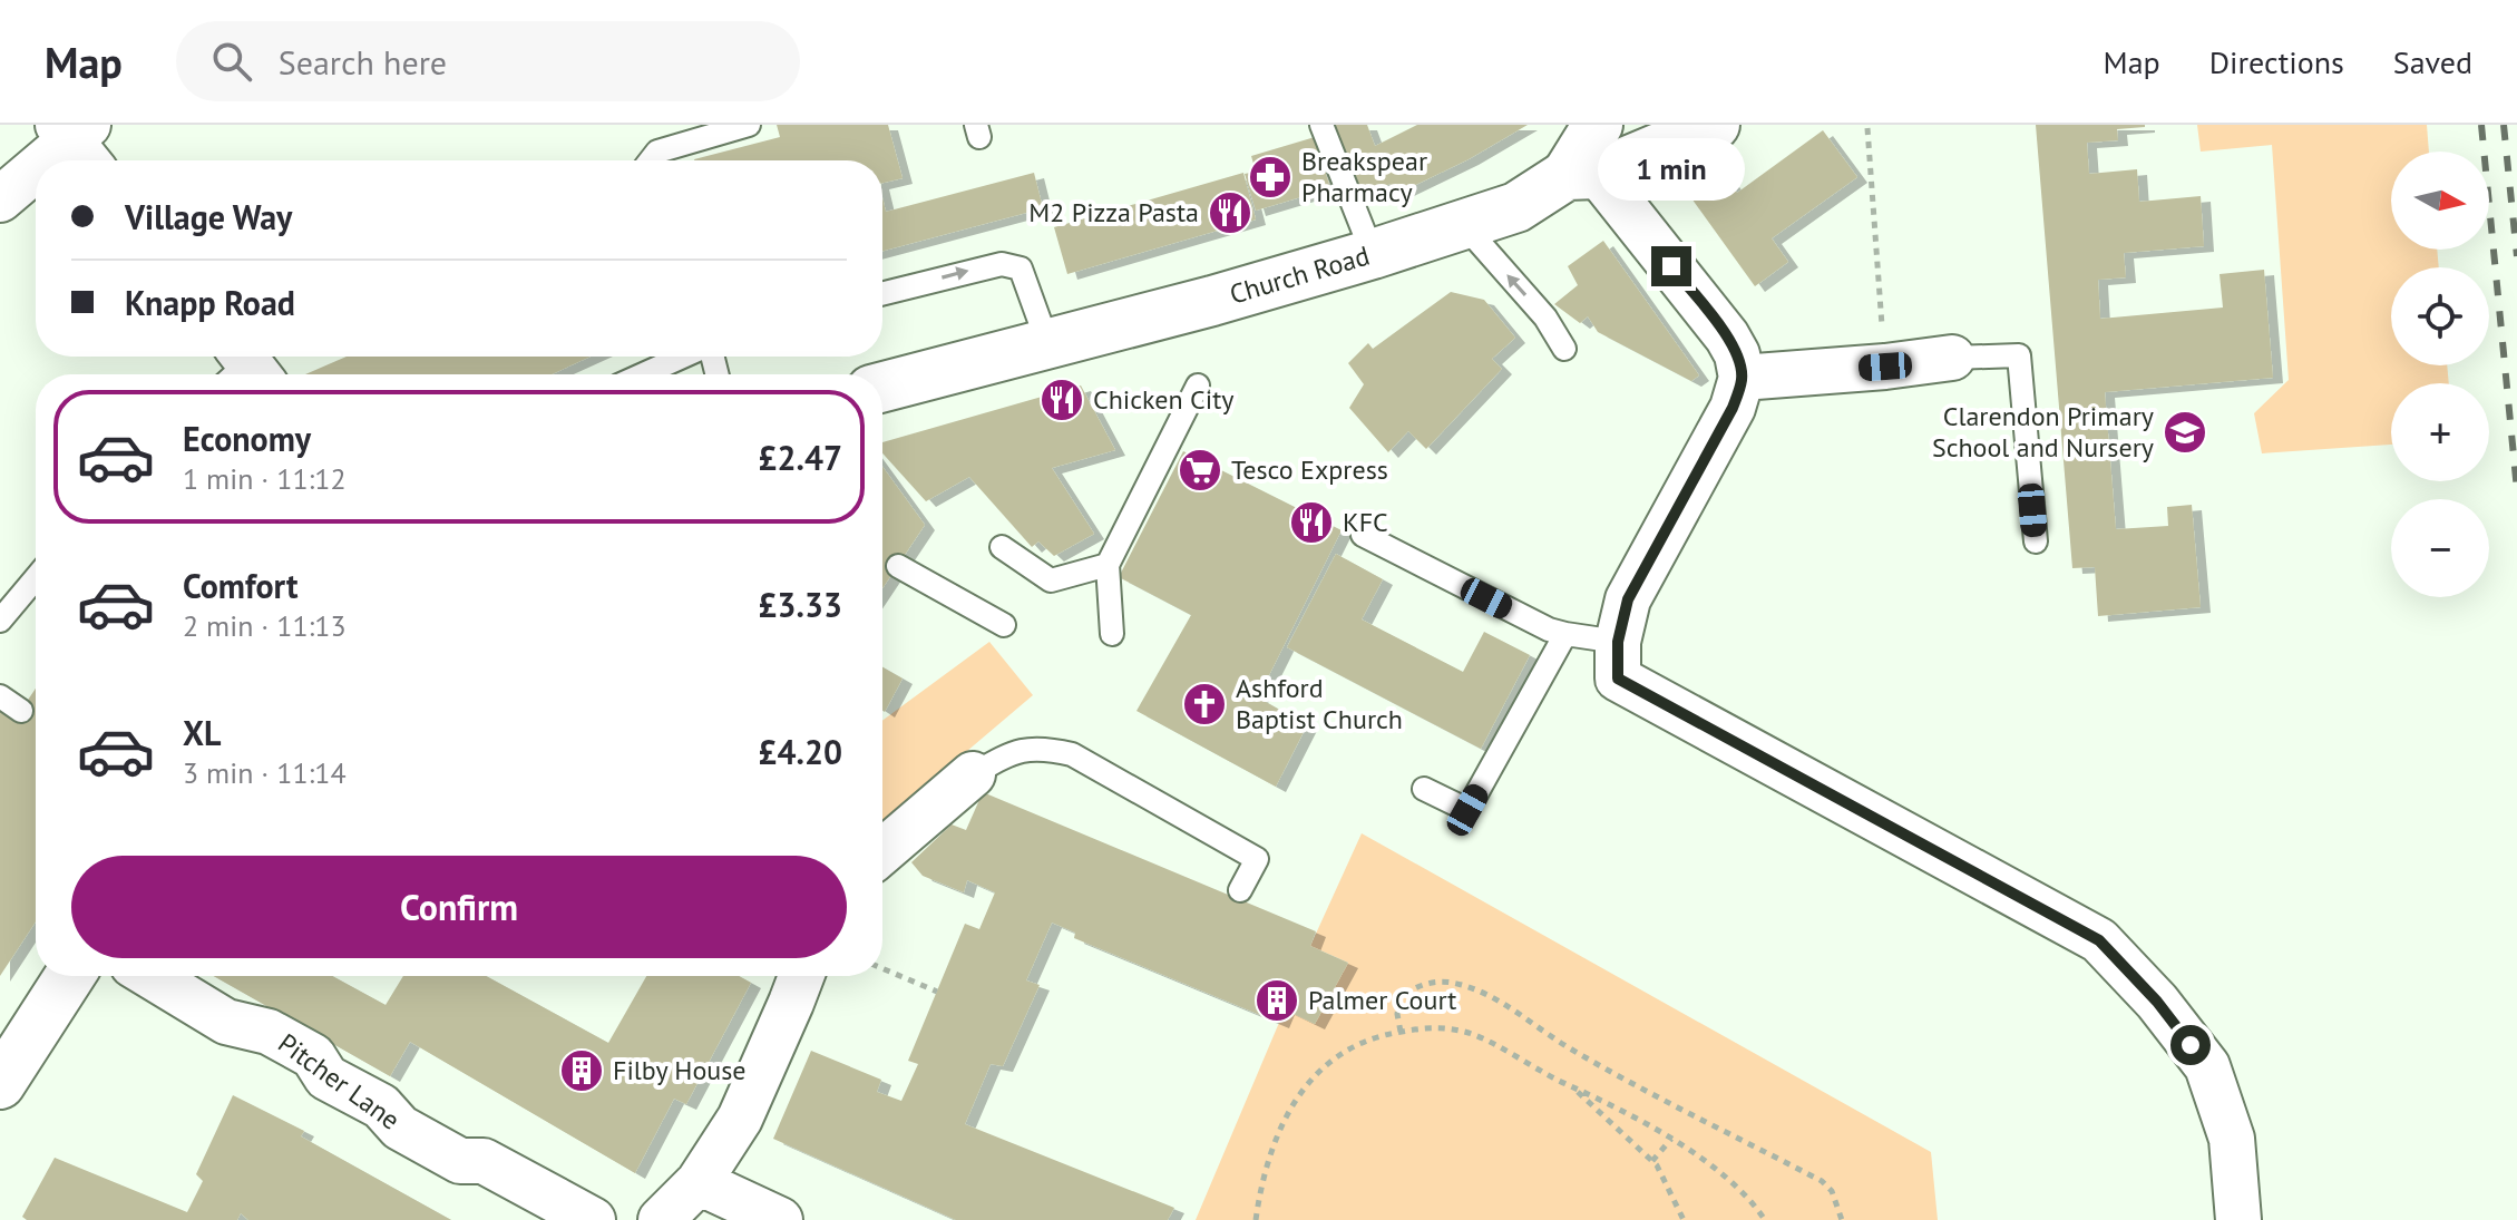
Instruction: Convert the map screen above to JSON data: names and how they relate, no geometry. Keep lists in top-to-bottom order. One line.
{"streets":{"main road":["Church Road"],"street":["Pitcher Lane"]},"places":{"pharmacy":["Breakspear Pharmacy"],"restaurant":["M2 Pizza Pasta","Chicken City","KFC"],"school or university":["Clarendon Primary School and Nursery"],"supermarket":["Tesco Express"],"church":["Ashford Baptist Church"],"building":["Palmer Court","Filby House"]},"north":"right","page":{"header":"Map","search":"Search here","nav":["Map","Directions","Saved"],"bubble":"1 min","map_buttons":["+","−"],"banner":["Village Way","Knapp Road"],"list":[{"name":"Economy","note":"1 min · 11:12","value":"£2.47"},{"name":"Comfort","note":"2 min · 11:13","value":"£3.33"},{"name":"XL","note":"3 min · 11:14","value":"£4.20"}],"buttons":"Confirm"}}
